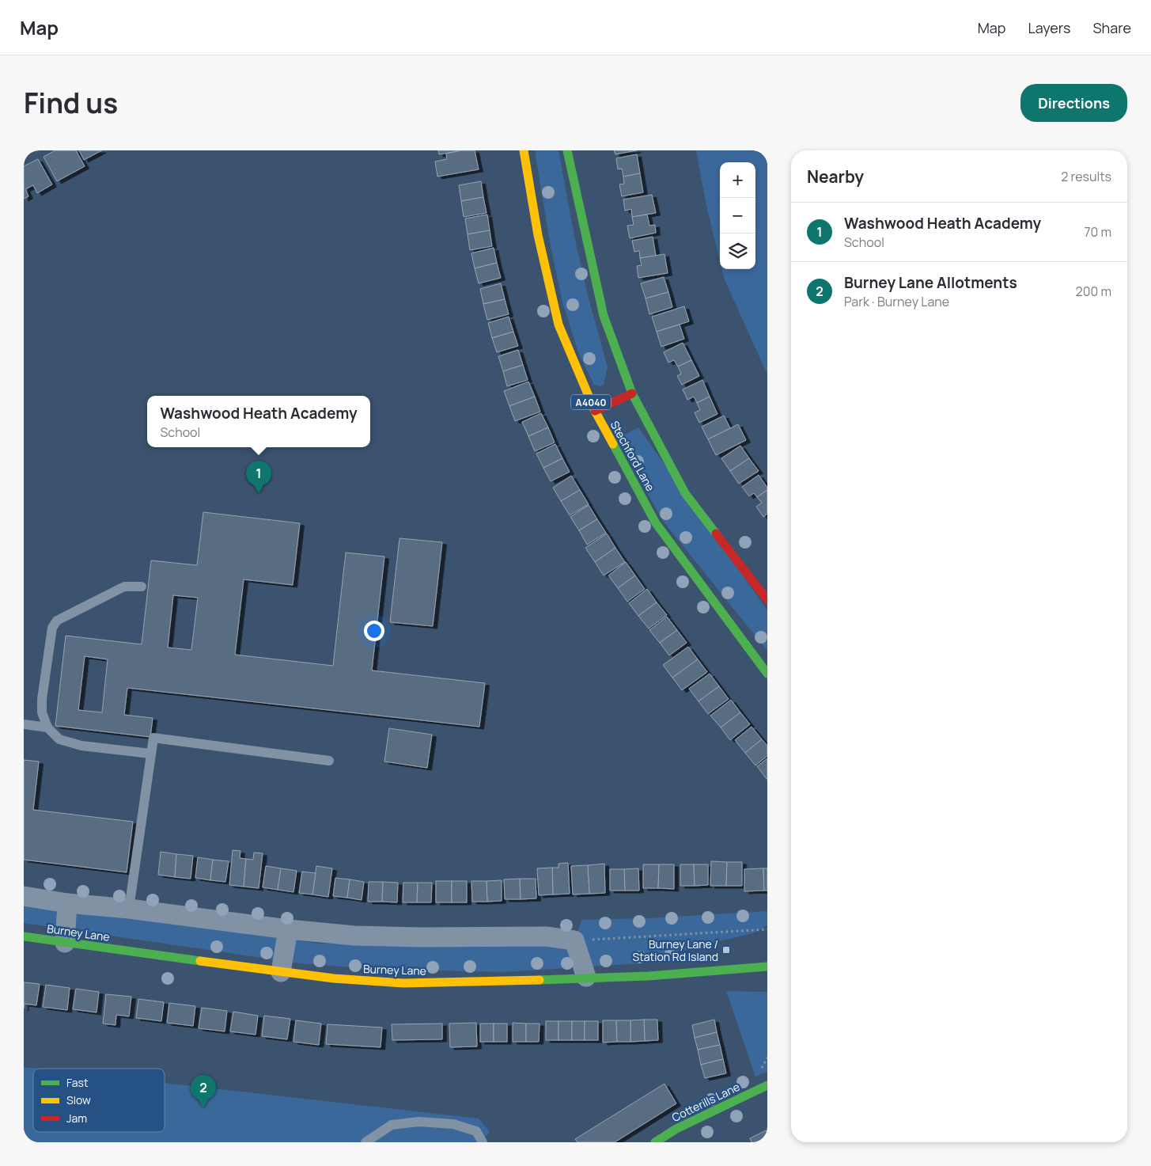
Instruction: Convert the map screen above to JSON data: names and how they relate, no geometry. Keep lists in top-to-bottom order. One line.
{"streets":{"main road":["A4040","Stechford Lane","Burney Lane","Cotterills Lane"]},"places":{"transit":["Burney Lane / Station Rd Island"]},"legend":["Fast","Slow","Jam"],"page":{"header":"Map","nav":["Map","Layers","Share"],"title":"Find us","buttons":"Directions","heading":["Nearby","2 results"],"map_buttons":["+","−"],"list":[{"mark":"1","name":"Washwood Heath Academy","note":"School","value":"70 m"},{"mark":"2","name":"Burney Lane Allotments","note":"Park · Burney Lane","value":"200 m"}],"popup":["Washwood Heath Academy","School"],"pins":["1","2"]}}
